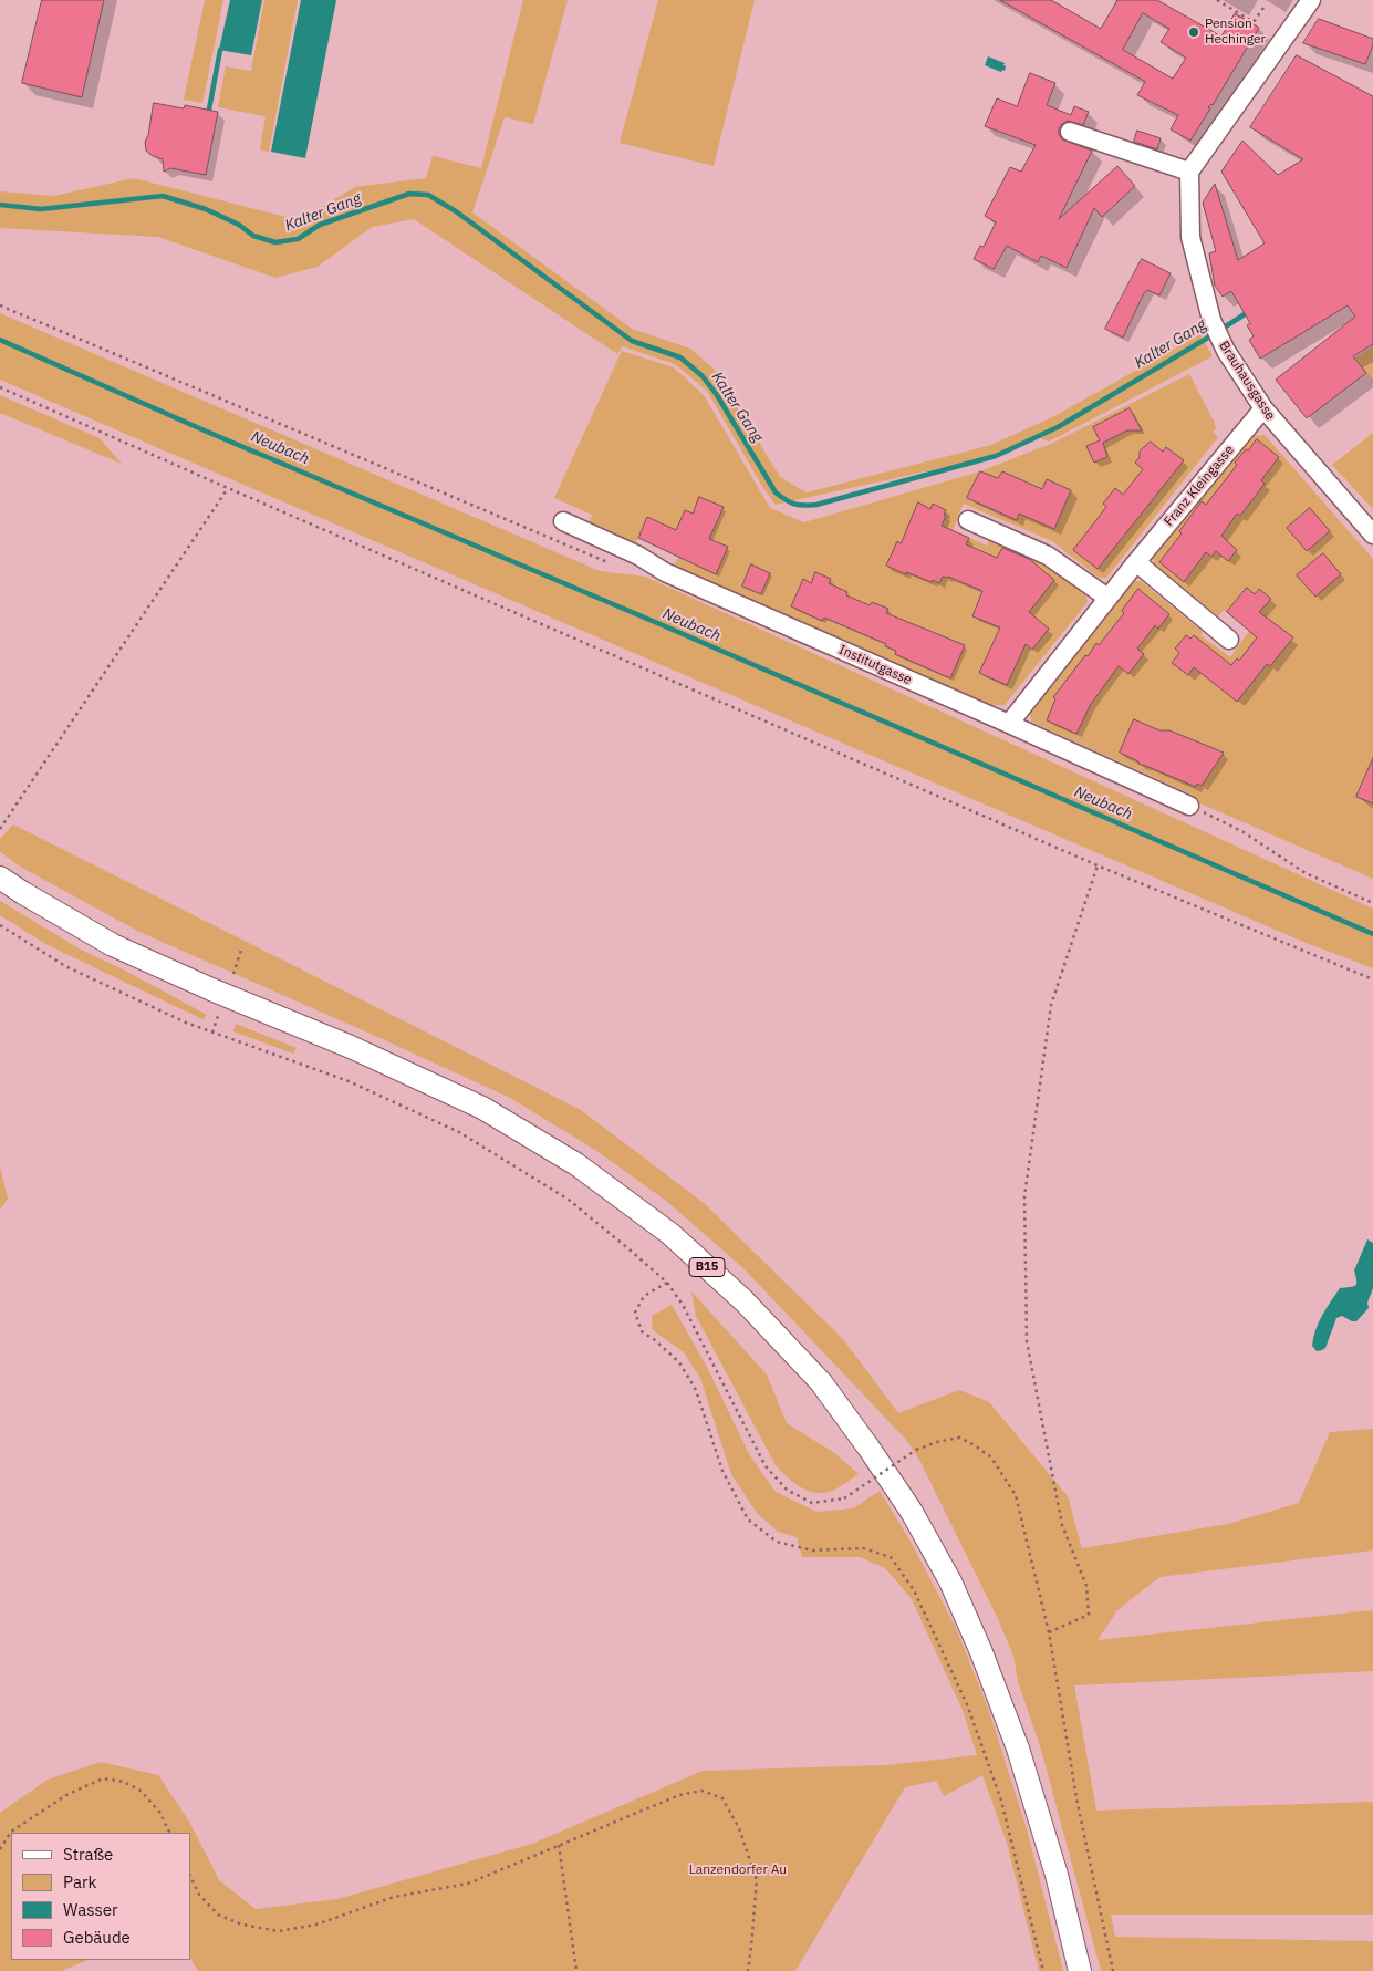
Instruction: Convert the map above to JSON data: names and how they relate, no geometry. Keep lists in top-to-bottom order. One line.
{"streets":{"main road":["B15"],"street":["Brauhausgasse","Franz Kleingasse","Institutgasse"]},"crossings":[["Brauhausgasse","Franz Kleingasse"],["Franz Kleingasse","Institutgasse"]],"water":["Kalter Gang","Neubach"],"parks":["Lanzendorfer Au"],"places":["Pension Hechinger"],"legend":["Straße","Park","Wasser","Gebäude"]}
